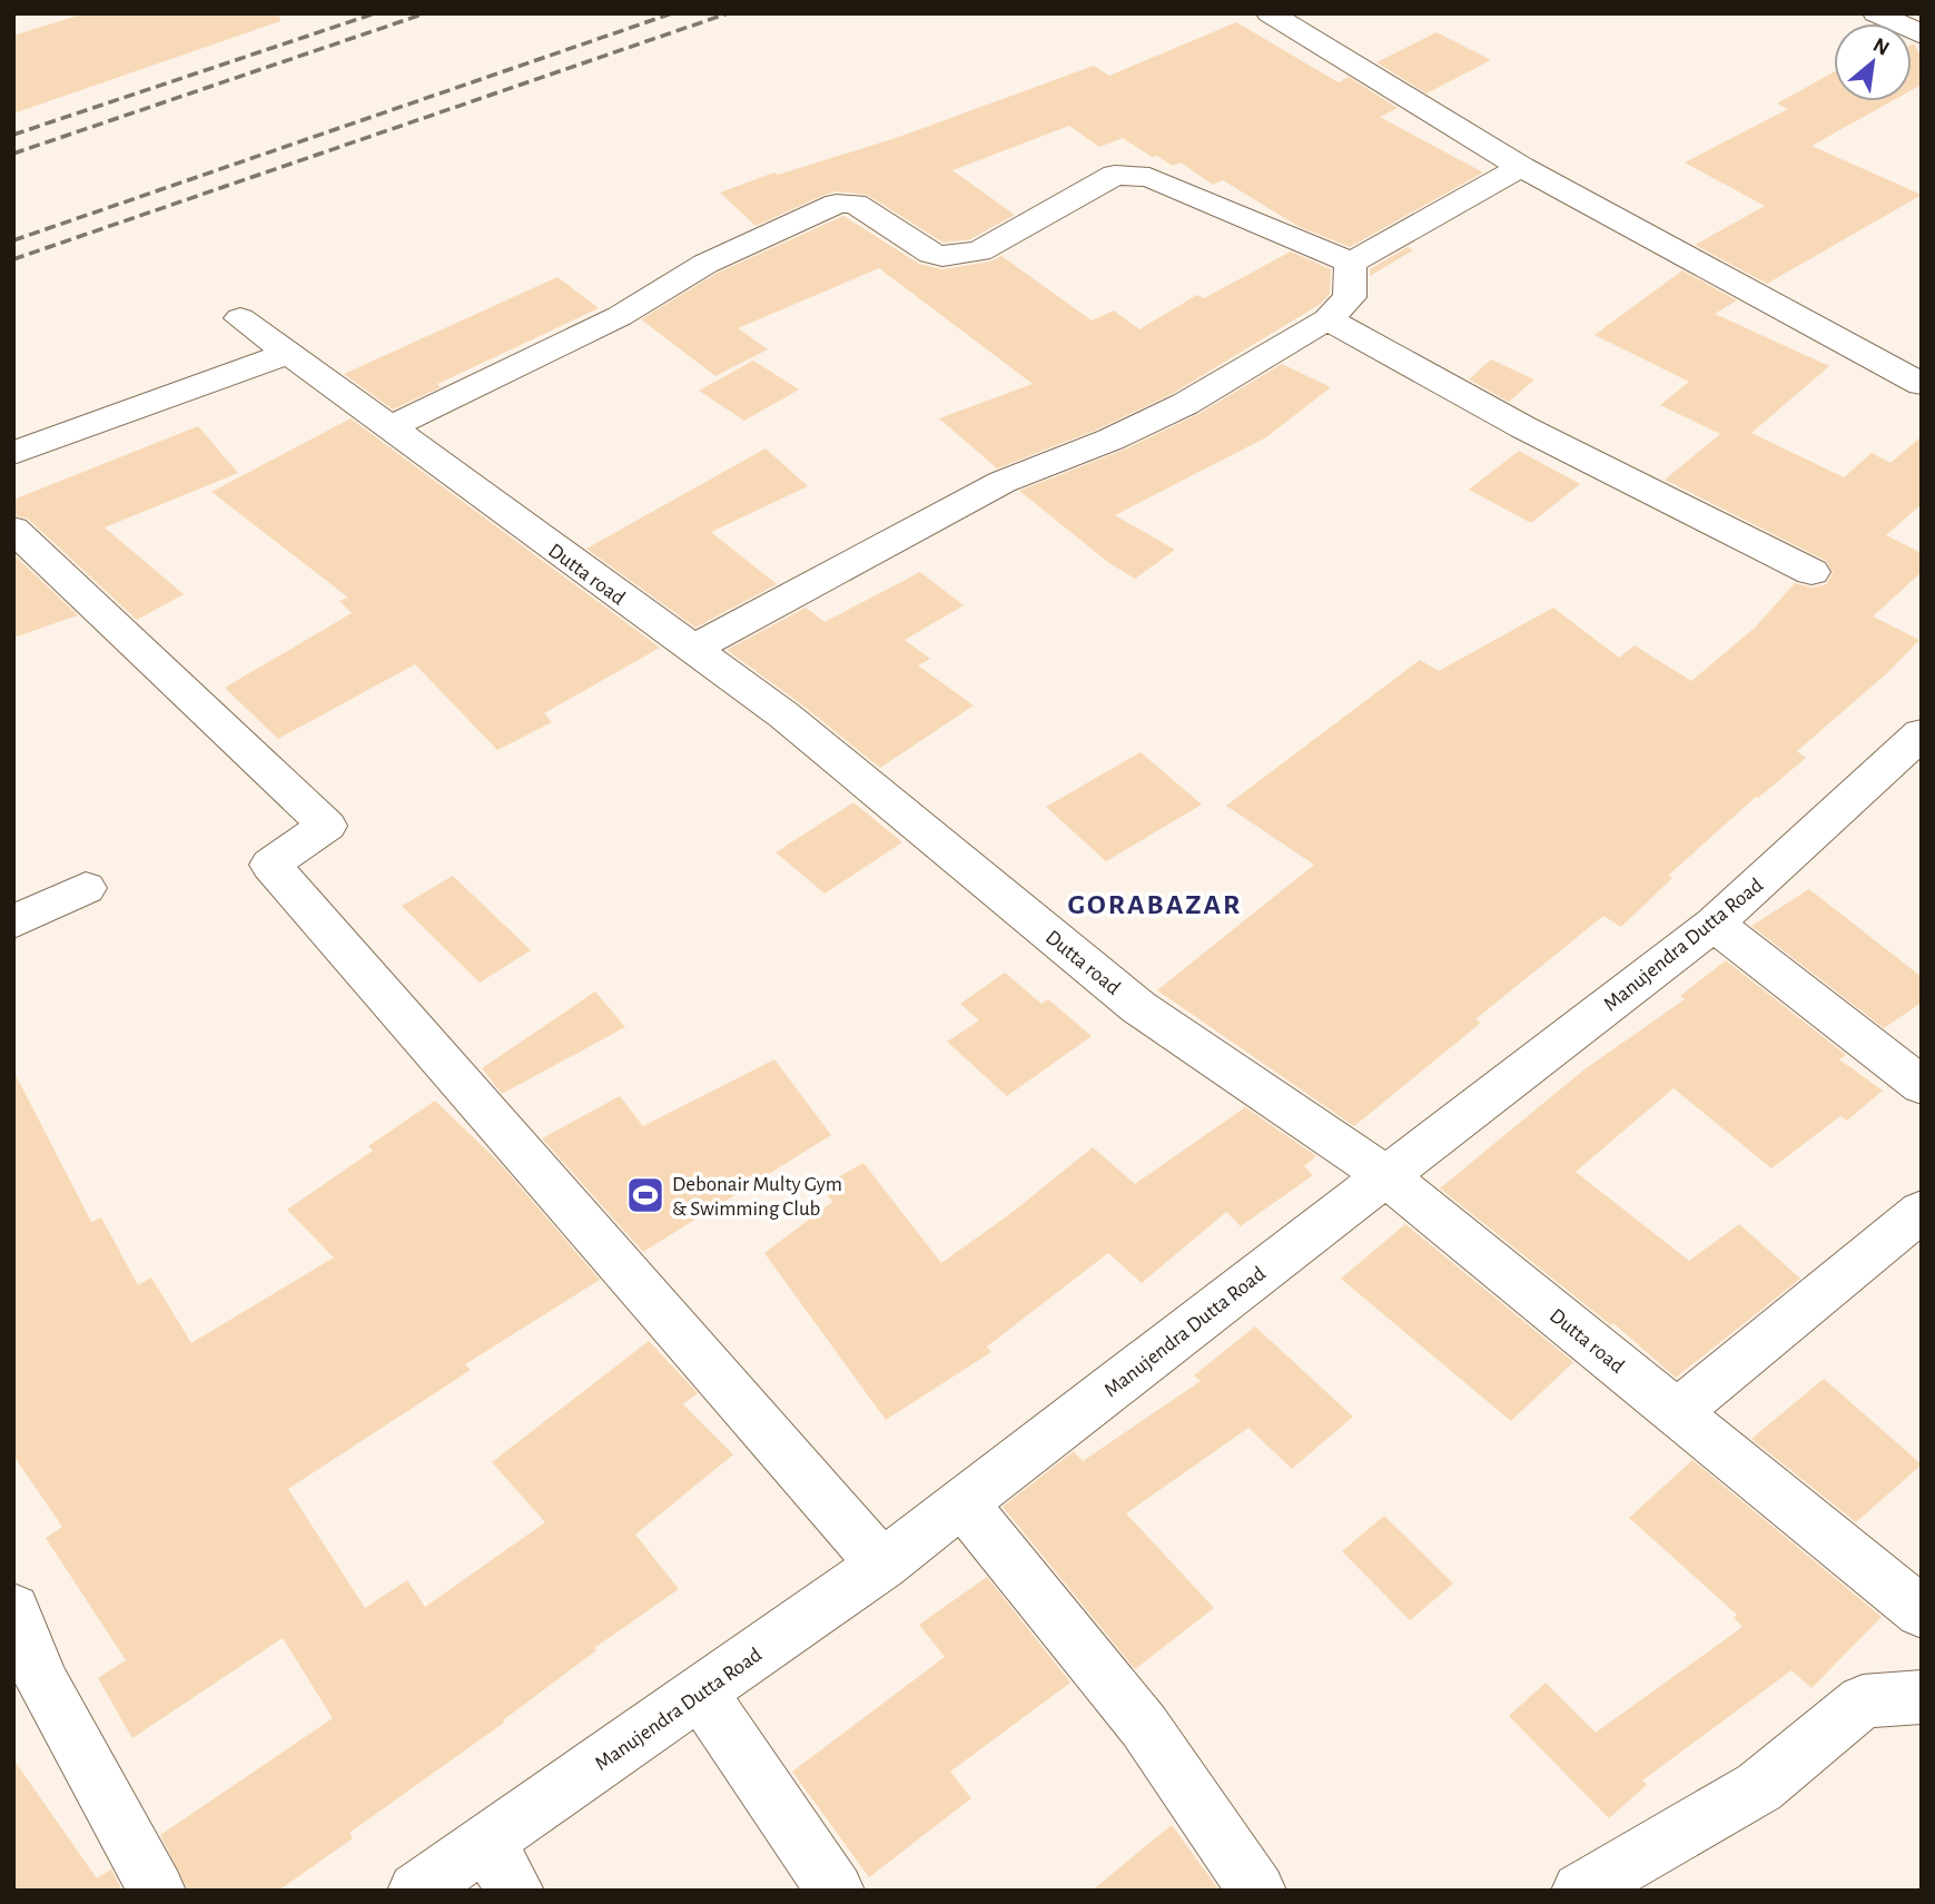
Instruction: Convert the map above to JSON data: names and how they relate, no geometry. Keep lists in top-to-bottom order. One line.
{"streets":{"street":["Dutta road","Manujendra Dutta Road"]},"crossings":[["Dutta road","Manujendra Dutta Road"]],"districts":["GORABAZAR"],"places":{"sports":["Debonair Multy Gym & Swimming Club"]},"north":"top right"}
